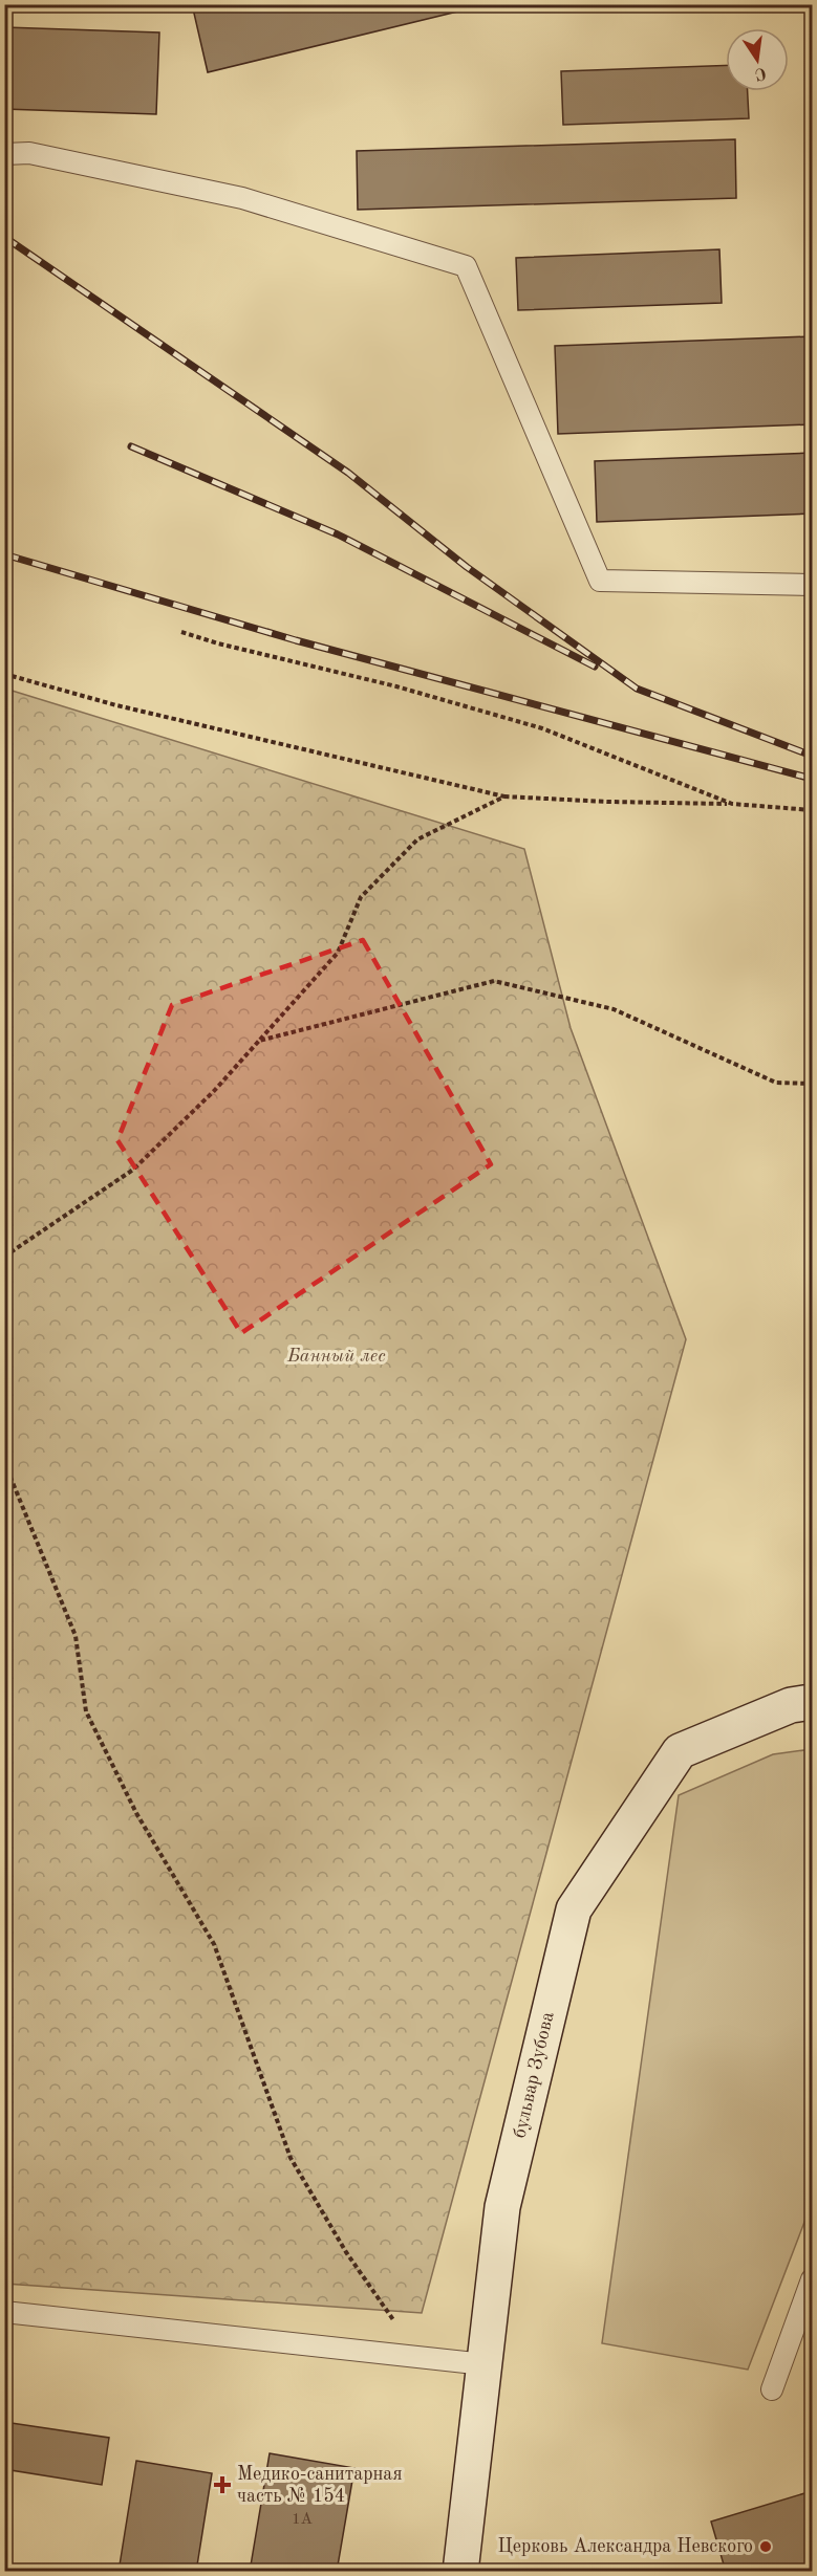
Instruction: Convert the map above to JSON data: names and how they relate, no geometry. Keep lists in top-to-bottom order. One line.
{"streets":{"street":["бульвар Зубова"]},"parks":["Банный лес"],"places":{"health":["Медико-санитарная часть № 154"],"other":["Церковь Александра Невского"]},"house_numbers":["1А"],"north":"bottom"}
